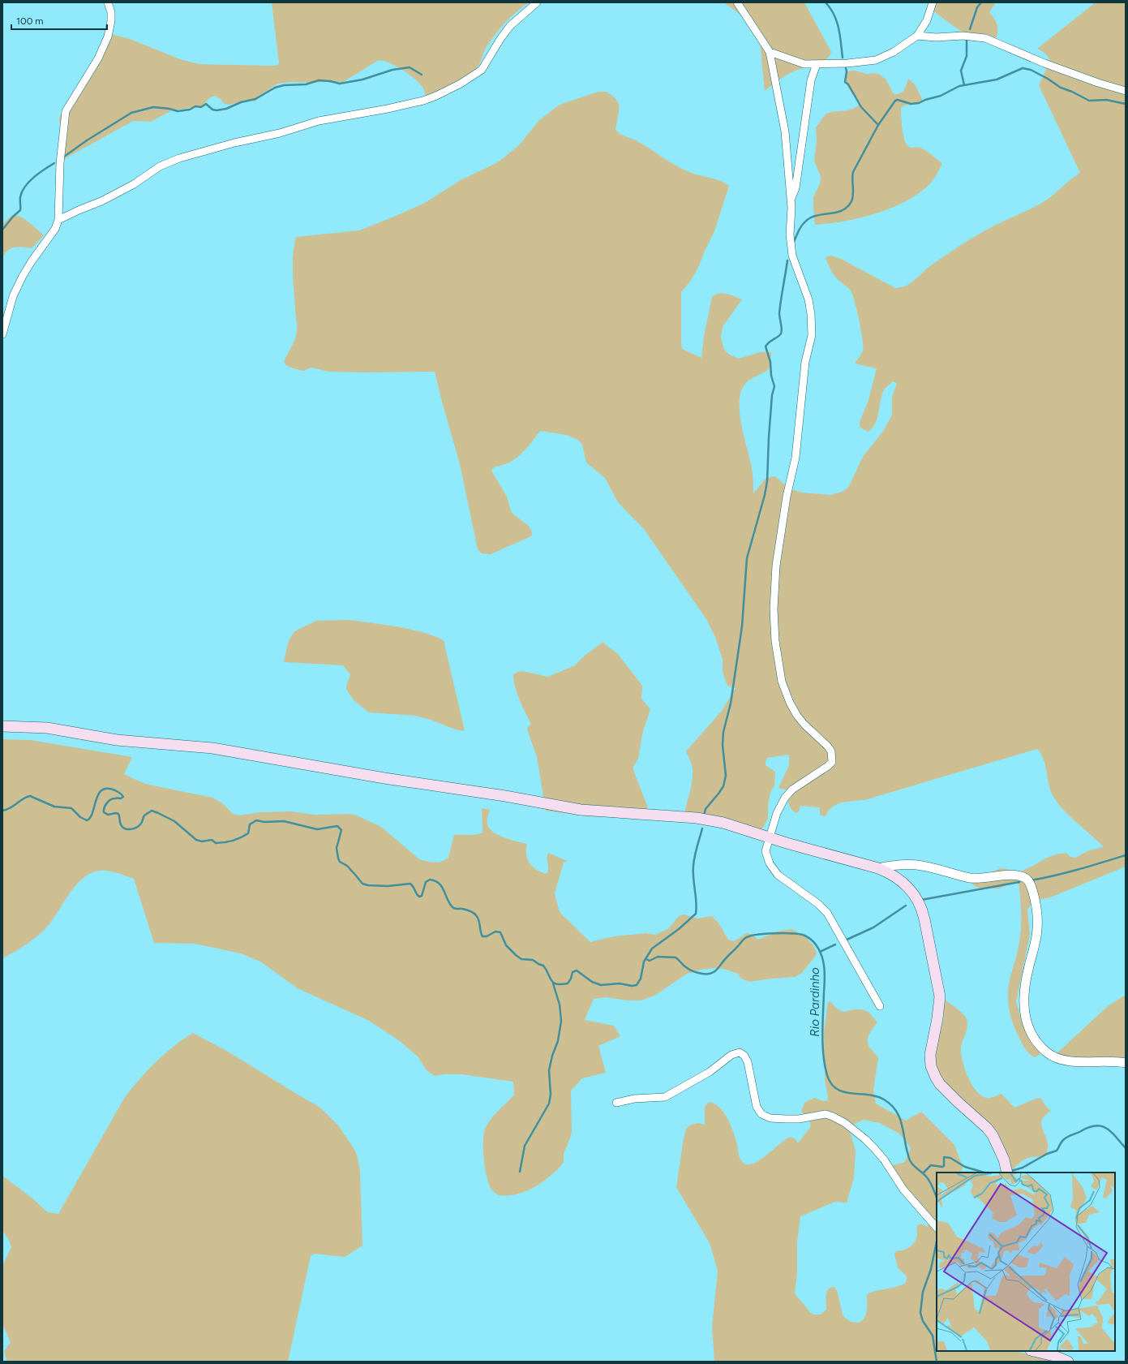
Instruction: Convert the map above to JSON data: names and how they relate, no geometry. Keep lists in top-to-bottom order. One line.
{"water":["Rio Pardinho"],"scale_bar":"100 m"}
